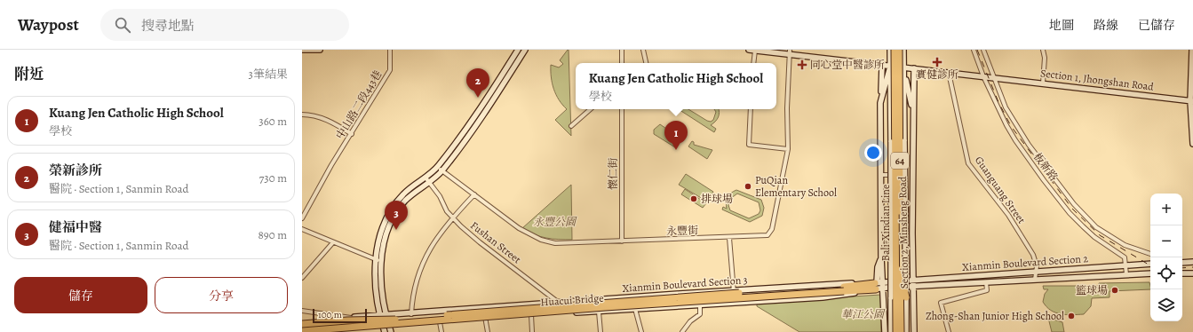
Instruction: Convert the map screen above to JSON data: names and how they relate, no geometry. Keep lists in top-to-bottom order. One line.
{"streets":{"highway":["64","Bali-Xindian Line","Huacui Bridge"],"main road":["Section 1, Jhongshan Road","Section 2, Minsheng Road","Xianmin Boulevard Section 2","Xianmin Boulevard Section 3"],"street":["中山路二段443巷","板新路","懷仁街","Guanguang Street","永豐街","Fushan Street"]},"crossings":[["Section 1, Jhongshan Road","板新路"],["Section 1, Jhongshan Road","Guanguang Street"],["Section 1, Jhongshan Road","永豐街"],["Section 1, Jhongshan Road","Section 2, Minsheng Road"],["板新路","Xianmin Boulevard Section 2"],["懷仁街","永豐街"],["Guanguang Street","Xianmin Boulevard Section 2"],["Section 2, Minsheng Road","Xianmin Boulevard Section 2"],["Section 2, Minsheng Road","Xianmin Boulevard Section 3"],["Fushan Street","Xianmin Boulevard Section 3"],["Xianmin Boulevard Section 2","Xianmin Boulevard Section 3"],["Xianmin Boulevard Section 3","Huacui Bridge"]],"parks":["永豐公園","華江公園"],"places":{"health":["實健診所","同心堂中醫診所"],"other":["PuQian Elementary School","排球場","籃球場","Zhong-Shan Junior High School"]},"scale_bar":"100 m","page":{"header":"Waypost","search":"搜尋地點","nav":["地圖","路線","已儲存"],"heading":["附近","3筆結果"],"popup":["Kuang Jen Catholic High School","學校"],"pins":["2","1","3"],"list":[{"mark":"1","name":"Kuang Jen Catholic High School","note":"學校","value":"360 m"},{"mark":"2","name":"榮新診所","note":"醫院 · Section 1, Sanmin Road","value":"730 m"},{"mark":"3","name":"健福中醫","note":"醫院 · Section 1, Sanmin Road","value":"890 m"}],"map_buttons":["+","−"],"buttons":["儲存","分享"],"scale":"100 m"}}
